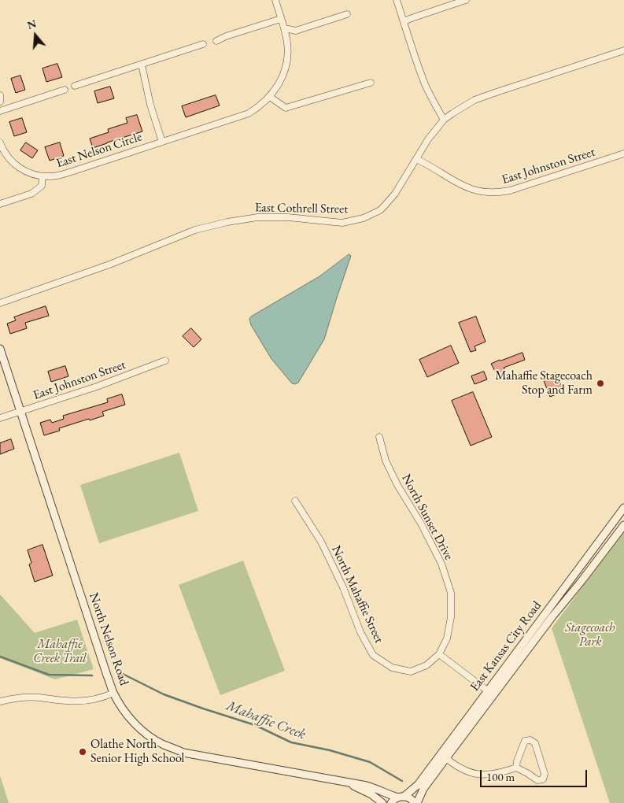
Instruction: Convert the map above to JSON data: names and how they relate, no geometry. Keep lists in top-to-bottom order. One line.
{"streets":{"street":["East Nelson Circle","East Johnston Street","East Cothrell Street","North Sunset Drive","North Mahaffie Street","North Nelson Road","East Kansas City Road"]},"crossings":[["East Johnston Street","East Cothrell Street"],["East Johnston Street","North Nelson Road"],["North Sunset Drive","North Mahaffie Street"],["North Nelson Road","East Kansas City Road"]],"water":["Mahaffie Creek"],"parks":["Stagecoach Park","Mahaffie Creek Trail"],"places":["Mahaffie Stagecoach Stop and Farm","Olathe North Senior High School"],"scale_bar":"100 m","north":"top"}
